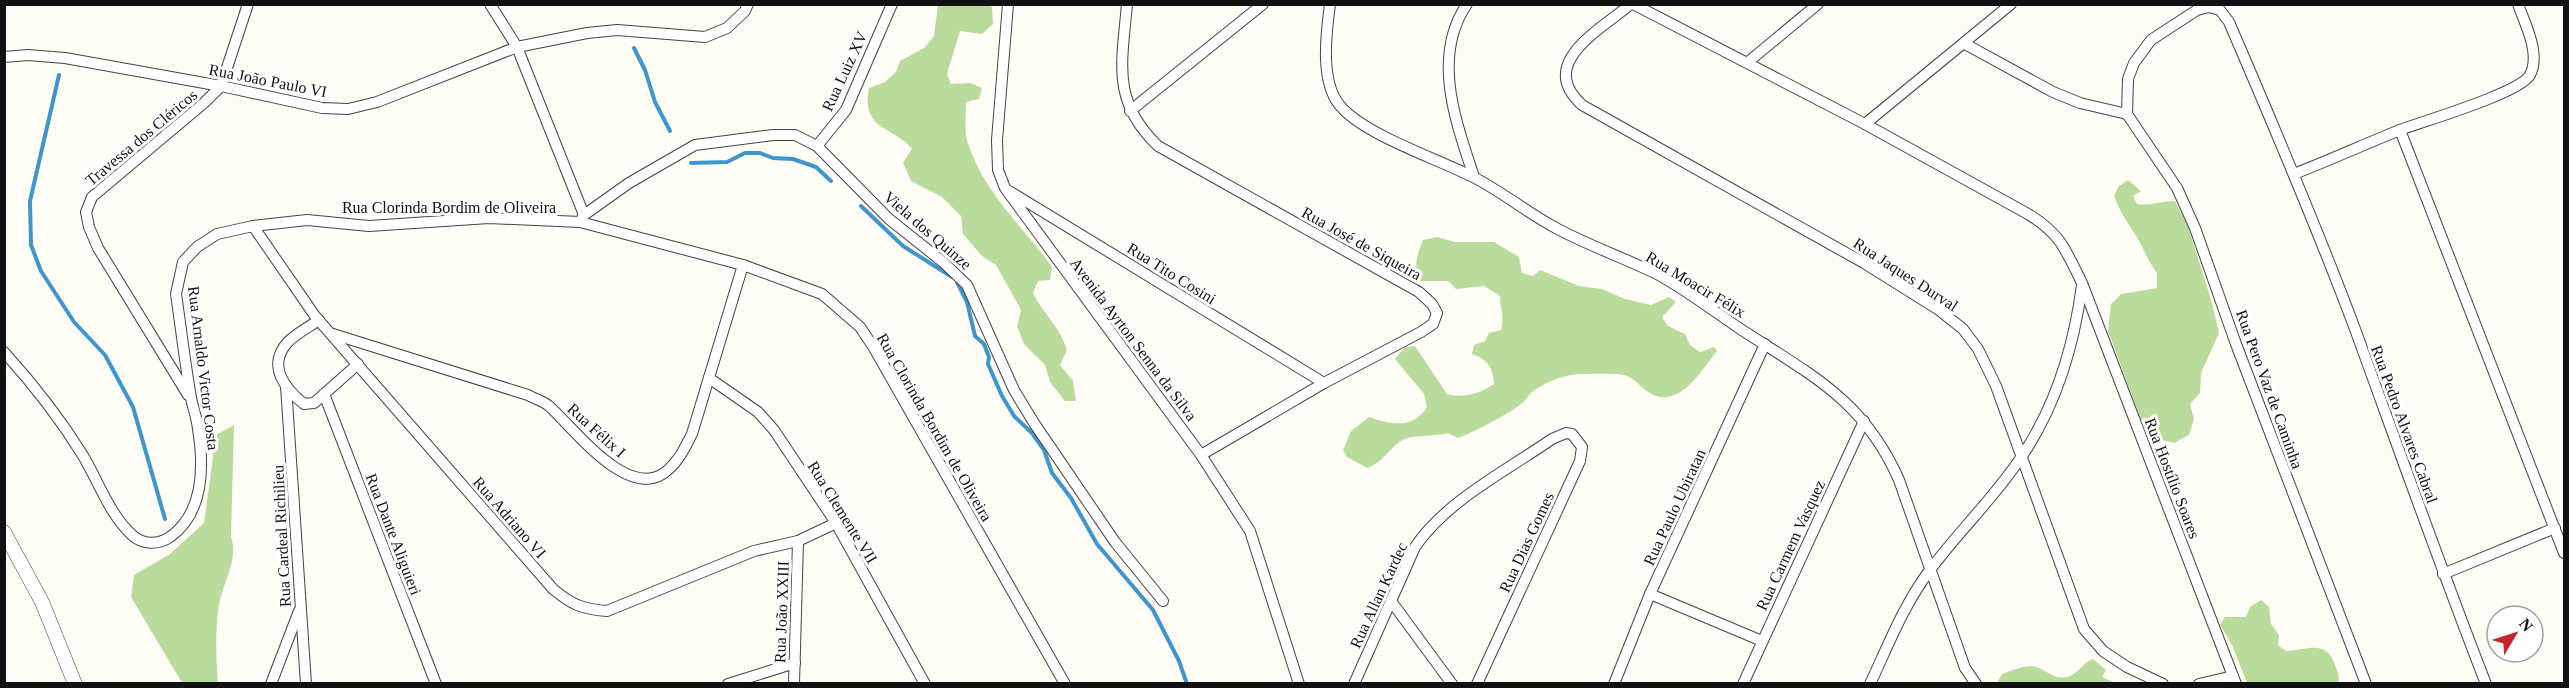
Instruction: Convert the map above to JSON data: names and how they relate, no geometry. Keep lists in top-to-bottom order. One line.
{"streets":{"street":["Rua Luiz XV","Rua João Paulo VI","Travessa dos Cléricos","Rua Clorinda Bordim de Oliveira","Viela dos Quinze","Rua José de Siqueira","Rua Tito Cosini","Rua Jaques Durval","Rua Moacir Félix","Avenida Ayrton Senna da Silva","Rua Arnaldo Victor Costa","Rua Pero Vaz de Caminha","Rua Pedro Alvares Cabral","Rua Félix I","Rua Hostílio Soares","Rua Paulo Ubiratan","Rua Clemente VII","Rua Adriano VI","Rua Dante Aliguieri","Rua Cardeal Richilieu","Rua Dias Gomes","Rua Carmem Vasquez","Rua Allan Kardec","Rua João XXIII"]},"crossings":[["Rua Luiz XV","Viela dos Quinze"],["Rua João Paulo VI","Travessa dos Cléricos"],["Travessa dos Cléricos","Rua Arnaldo Victor Costa"],["Rua Clorinda Bordim de Oliveira","Viela dos Quinze"],["Rua Clorinda Bordim de Oliveira","Rua Arnaldo Victor Costa"],["Rua Clorinda Bordim de Oliveira","Rua Félix I"],["Rua Clorinda Bordim de Oliveira","Rua Adriano VI"],["Rua José de Siqueira","Rua Tito Cosini"],["Rua José de Siqueira","Avenida Ayrton Senna da Silva"],["Rua Tito Cosini","Avenida Ayrton Senna da Silva"],["Rua Jaques Durval","Rua Hostílio Soares"],["Rua Moacir Félix","Rua Paulo Ubiratan"],["Rua Moacir Félix","Rua Carmem Vasquez"],["Rua Arnaldo Victor Costa","Rua Adriano VI"],["Rua Pero Vaz de Caminha","Rua Pedro Alvares Cabral"],["Rua Félix I","Rua Clemente VII"],["Rua Félix I","Rua Adriano VI"],["Rua Félix I","Rua Dante Aliguieri"],["Rua Félix I","Rua Cardeal Richilieu"],["Rua Clemente VII","Rua Adriano VI"],["Rua Adriano VI","Rua Dante Aliguieri"],["Rua Adriano VI","Rua Cardeal Richilieu"],["Rua Adriano VI","Rua João XXIII"],["Rua Dante Aliguieri","Rua Cardeal Richilieu"],["Rua Dias Gomes","Rua Allan Kardec"]],"north":"top right"}
